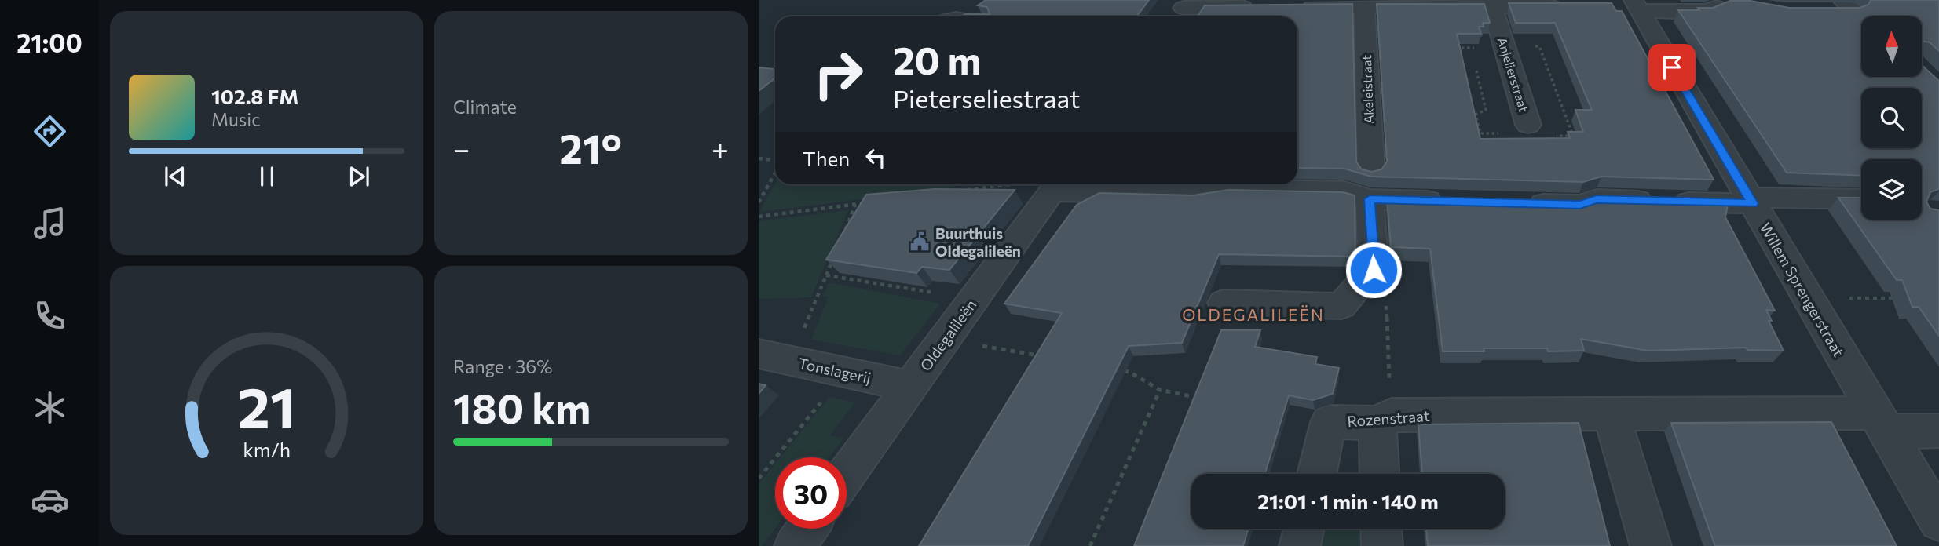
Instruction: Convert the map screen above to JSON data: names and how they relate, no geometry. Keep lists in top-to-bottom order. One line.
{"streets":{"street":["Anjelierstraat","Akeleistraat","Willem Sprengerstraat","Oldegalileën","Tonslagerij","Rozenstraat"]},"crossings":[["Willem Sprengerstraat","Rozenstraat"],["Oldegalileën","Tonslagerij"]],"districts":["OLDEGALILEËN"],"places":{"public building":["Buurthuis Oldegalileën"]},"north":"top","page":{"tabs":"21:00","tile":["Climate",["Range · 36%","180 km"]],"turn":["20 m","Pieterseliestraat"],"song":["102.8 FM","Music"],"heat":["−","21°","+"],"then":"Then","limit":"30","trip":"21:01 · 1 min · 140 m","gauge":["21","km/h"]}}
